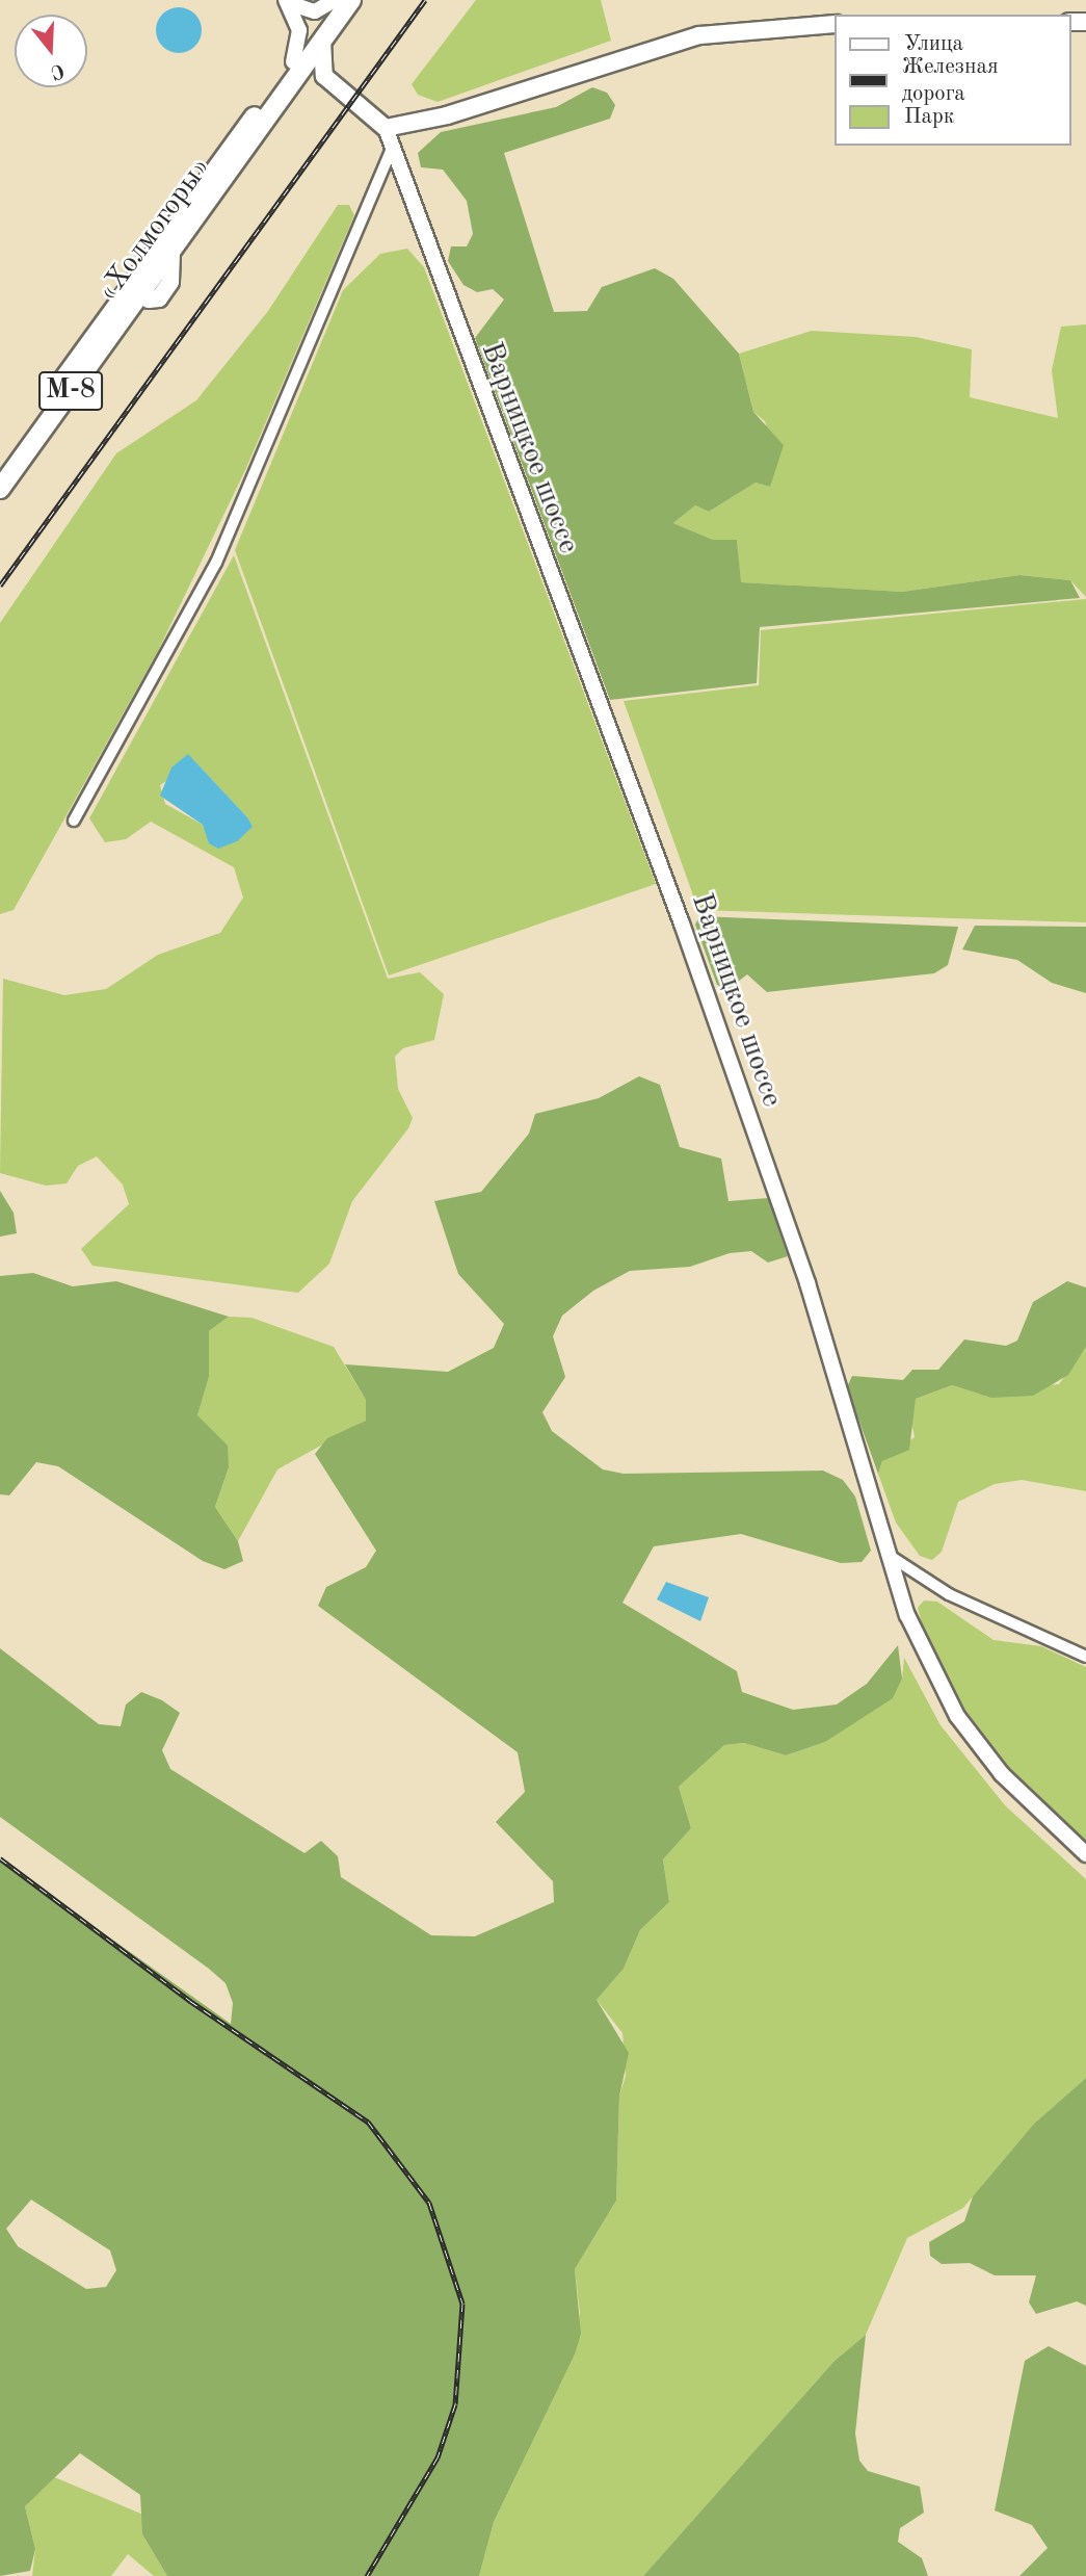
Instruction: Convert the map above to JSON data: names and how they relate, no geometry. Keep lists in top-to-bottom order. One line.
{"streets":{"highway":["«Холмогоры»","М-8"],"street":["Варницкое шоссе"]},"legend":["Улица","Железная дорога","Парк"],"north":"bottom"}
